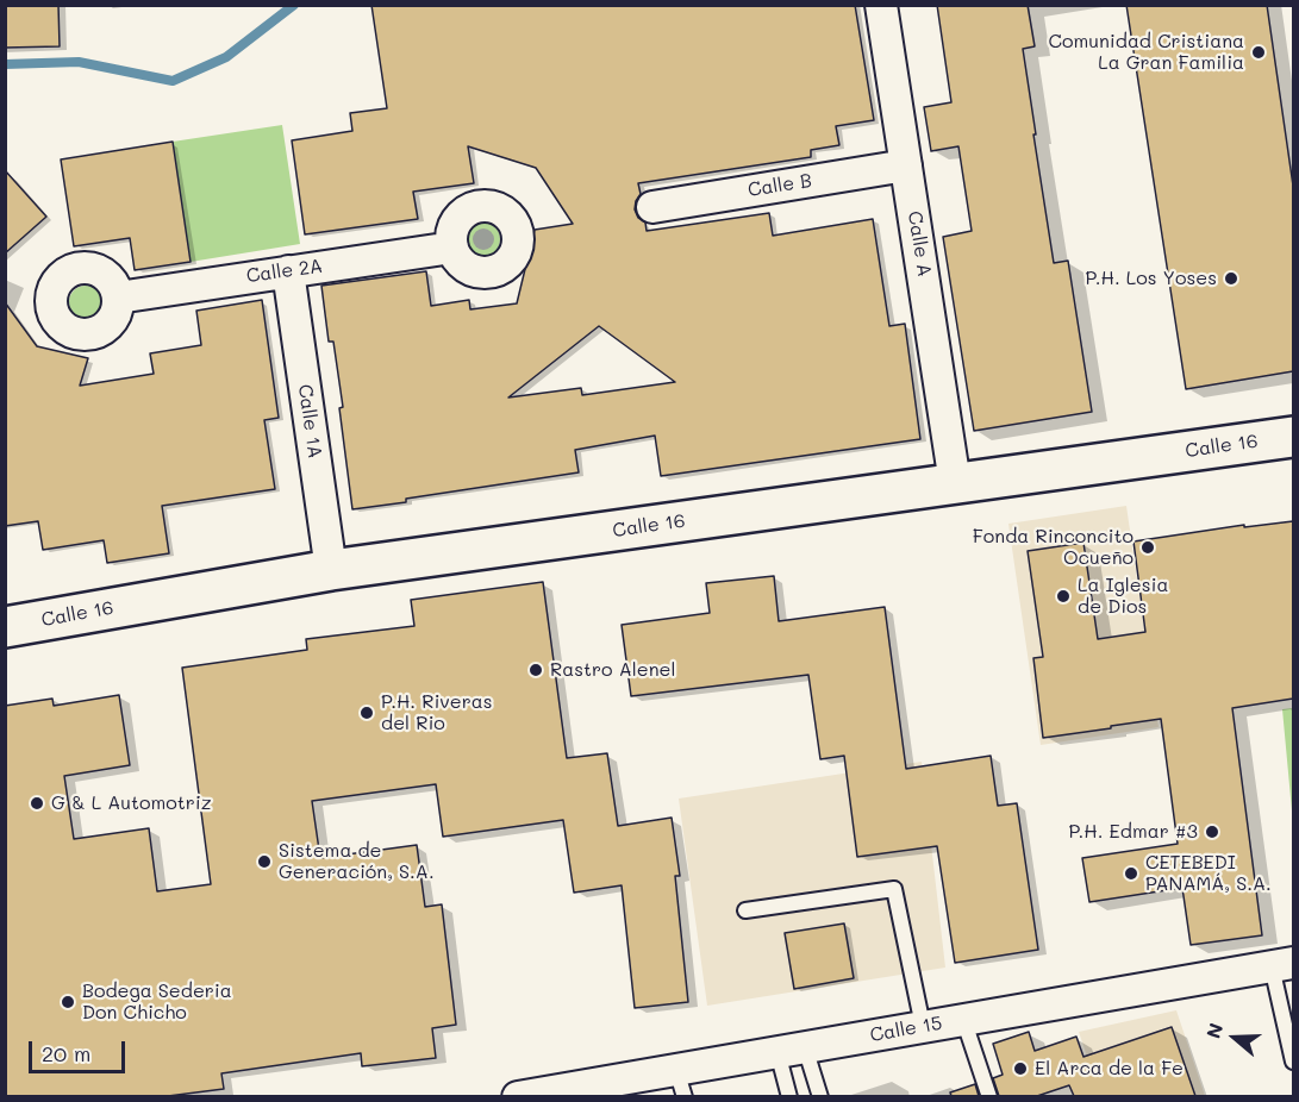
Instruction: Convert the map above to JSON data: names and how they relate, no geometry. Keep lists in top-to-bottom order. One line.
{"streets":{"main road":["Calle 16"],"street":["Calle B","Calle A","Calle 2A","Calle 1A","Calle 15"]},"crossings":[["Calle B","Calle A"],["Calle A","Calle 16"],["Calle 2A","Calle 1A"],["Calle 1A","Calle 16"]],"places":["Comunidad Cristiana La Gran Familia","P.H. Los Yoses","Fonda Rinconcito Ocueño","La Iglesia de Dios","Rastro Alenel","P.H. Riveras del Rio","G & L Automotriz","P.H. Edmar #3","Sistema de Generación, S.A.","CETEBEDI PANAMÁ, S.A.","Bodega Sederia Don Chicho","El Arca de la Fe"],"scale_bar":"20 m","north":"left"}
